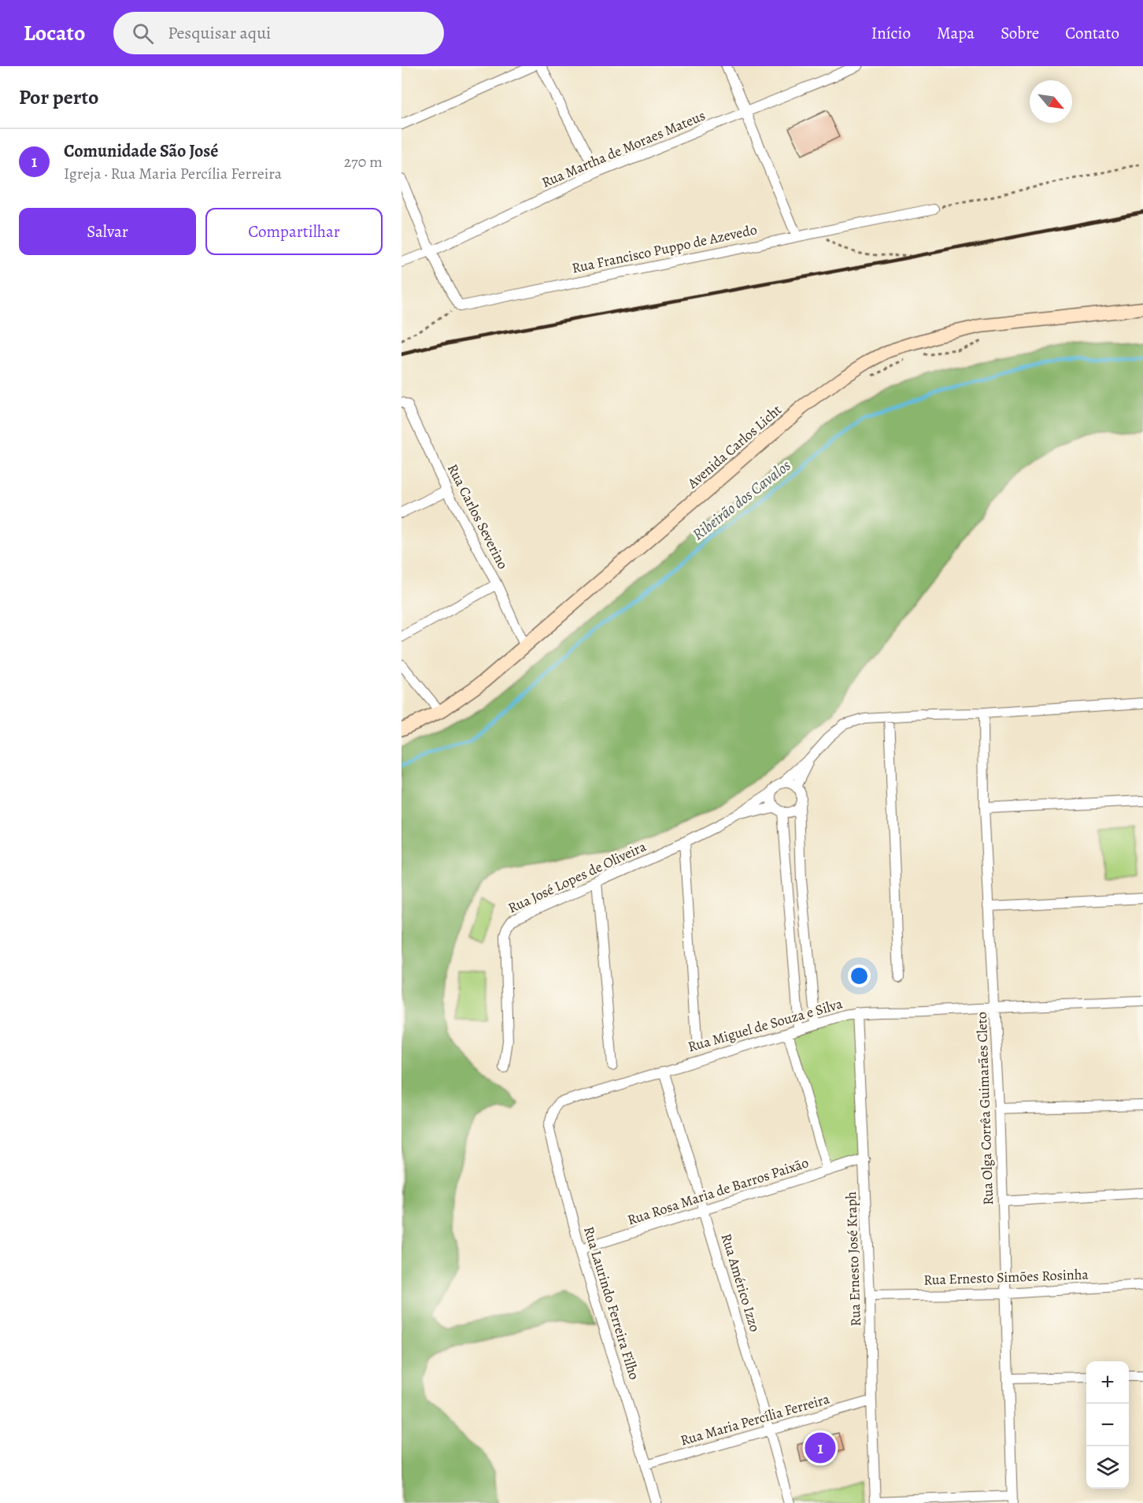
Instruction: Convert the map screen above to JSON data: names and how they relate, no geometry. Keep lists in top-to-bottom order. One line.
{"streets":{"main road":["Avenida Carlos Licht"],"street":["Rua Martha de Moraes Mateus","Rua Francisco Puppo de Azevedo","Rua Carlos Severino","Rua José Lopes de Oliveira","Rua Miguel de Souza e Silva","Rua Olga Corrêa Guimarães Cleto","Rua Rosa Maria de Barros Paixão","Rua Ernesto José Kraph","Rua Ernesto Simões Rosinha","Rua Américo Izzo","Rua Laurindo Ferreira Filho","Rua Maria Percília Ferreira"]},"crossings":[["Avenida Carlos Licht","Rua Carlos Severino"],["Rua Miguel de Souza e Silva","Rua Olga Corrêa Guimarães Cleto"],["Rua Miguel de Souza e Silva","Rua Ernesto José Kraph"],["Rua Miguel de Souza e Silva","Rua Américo Izzo"],["Rua Miguel de Souza e Silva","Rua Laurindo Ferreira Filho"],["Rua Olga Corrêa Guimarães Cleto","Rua Ernesto Simões Rosinha"],["Rua Rosa Maria de Barros Paixão","Rua Ernesto José Kraph"],["Rua Rosa Maria de Barros Paixão","Rua Américo Izzo"],["Rua Rosa Maria de Barros Paixão","Rua Laurindo Ferreira Filho"],["Rua Ernesto José Kraph","Rua Ernesto Simões Rosinha"],["Rua Ernesto José Kraph","Rua Maria Percília Ferreira"],["Rua Américo Izzo","Rua Maria Percília Ferreira"],["Rua Laurindo Ferreira Filho","Rua Maria Percília Ferreira"]],"water":["Ribeirão dos Cavalos"],"north":"bottom right","page":{"header":"Locato","search":"Pesquisar aqui","nav":["Início","Mapa","Sobre","Contato"],"heading":"Por perto","list":[{"mark":"1","name":"Comunidade São José","note":"Igreja · Rua Maria Percília Ferreira","value":"270 m"}],"buttons":["Salvar","Compartilhar"],"map_buttons":["+","−"],"pins":"1"}}
